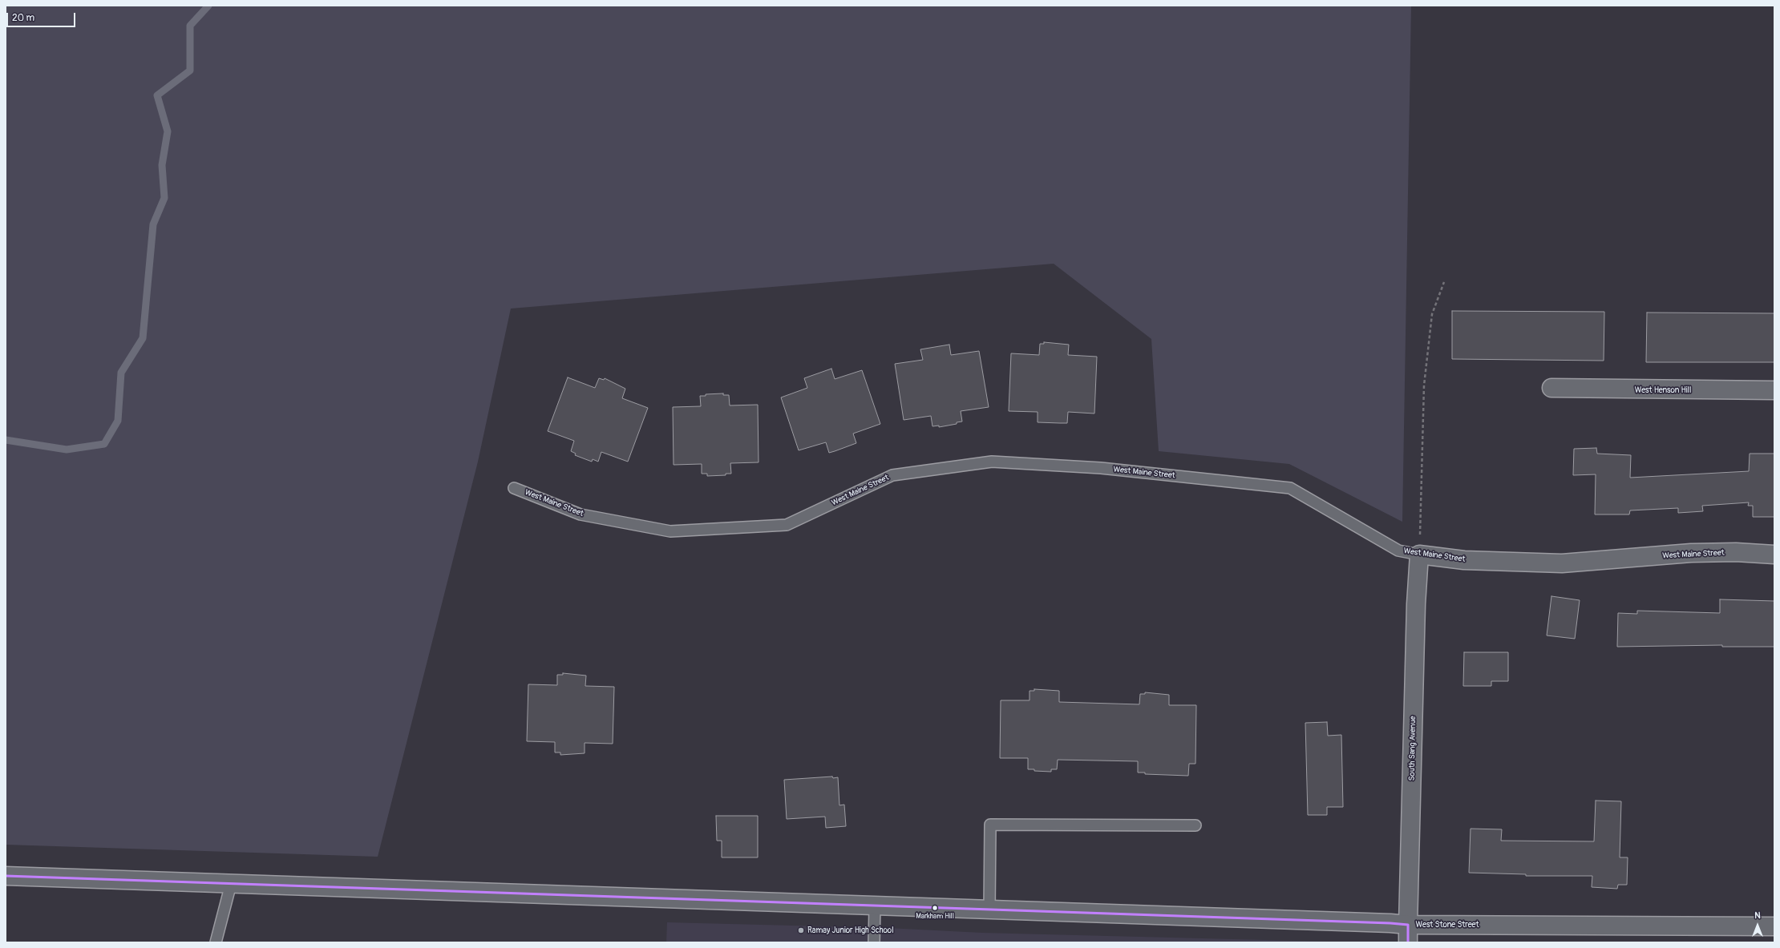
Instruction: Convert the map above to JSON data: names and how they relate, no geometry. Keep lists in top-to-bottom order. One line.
{"streets":{"street":["West Henson Hill","West Maine Street","South Sang Avenue","West Stone Street"]},"crossings":[["West Maine Street","South Sang Avenue"],["South Sang Avenue","West Stone Street"]],"places":["Markham Hill","Ramay Junior High School"],"scale_bar":"20 m","north":"top"}
